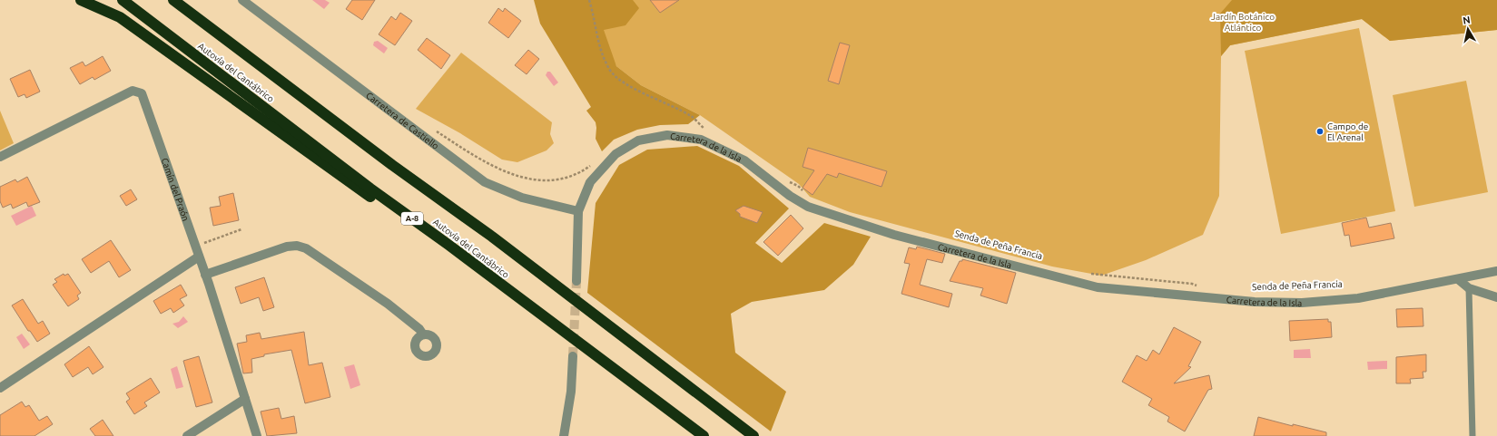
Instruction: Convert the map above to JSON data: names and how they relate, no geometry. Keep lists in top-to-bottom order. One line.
{"streets":{"highway":["Autovía del Cantábrico","A-8"],"street":["Carretera de Castiello","Carretera de la Isla","Camín del Praón"]},"crossings":[["Carretera de Castiello","Carretera de la Isla"]],"parks":["Jardín Botánico Atlántico"],"places":["Campo de El Arenal"],"north":"top"}
